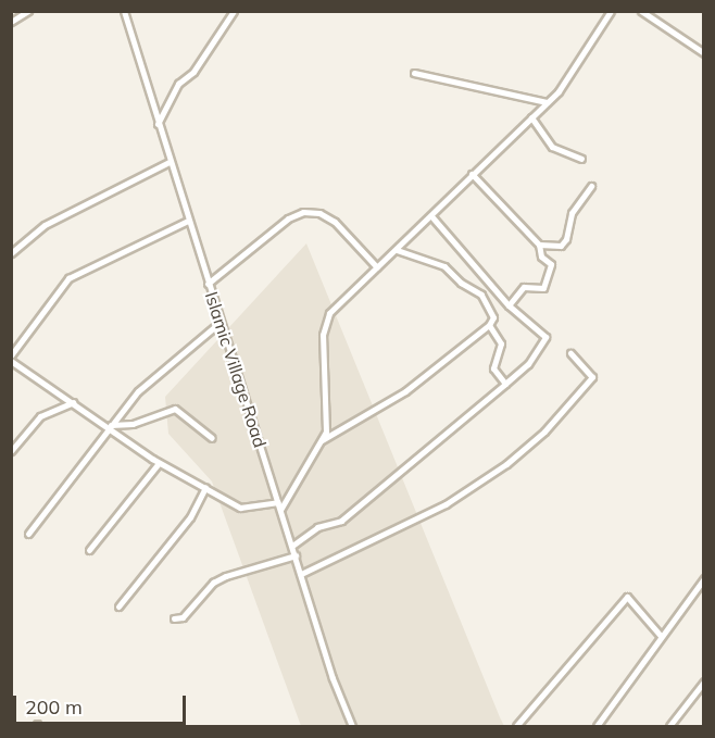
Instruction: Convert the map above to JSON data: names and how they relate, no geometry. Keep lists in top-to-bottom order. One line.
{"streets":{"street":["Islamic Village Road"]},"scale_bar":"200 m"}
